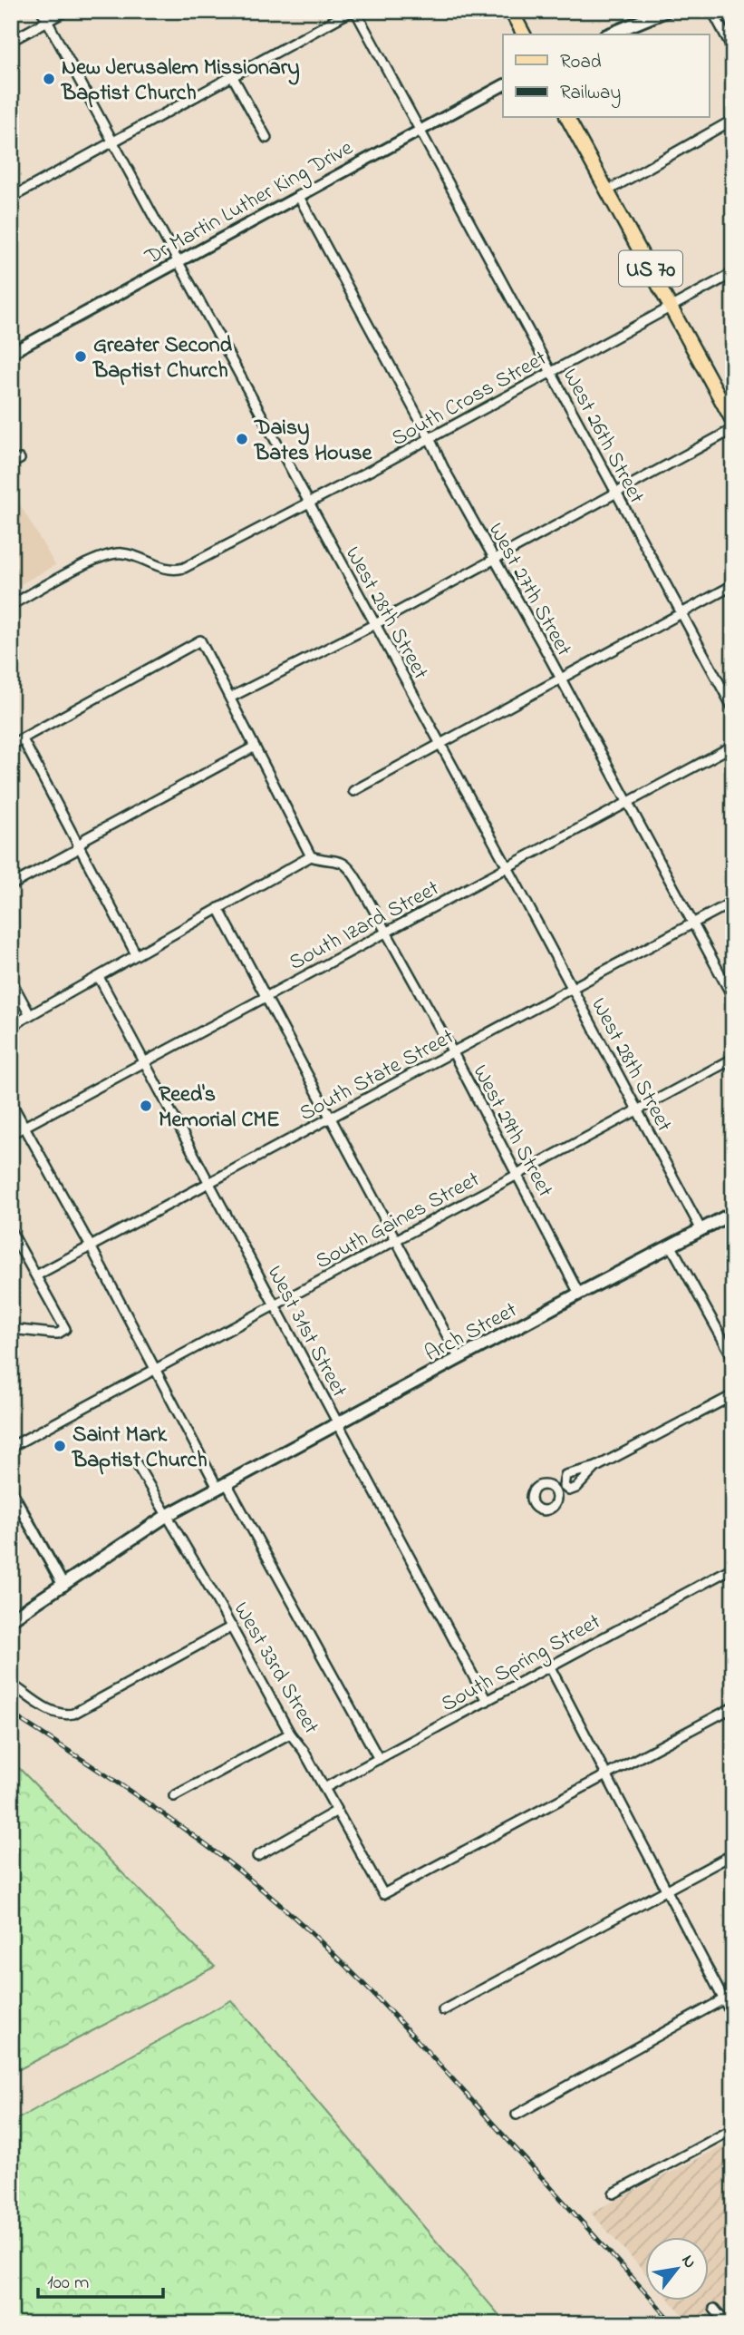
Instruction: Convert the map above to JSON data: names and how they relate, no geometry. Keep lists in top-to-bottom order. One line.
{"streets":{"main road":["US 70","Arch Street"],"street":["Dr Martin Luther King Drive","South Cross Street","West 26th Street","West 27th Street","West 28th Street","South Izard Street","South State Street","West 29th Street","South Gaines Street","West 31st Street","South Spring Street","West 33rd Street"]},"crossings":[["Dr Martin Luther King Drive","West 26th Street"],["Dr Martin Luther King Drive","West 27th Street"],["Dr Martin Luther King Drive","West 28th Street"],["US 70","South Cross Street"],["South Cross Street","West 26th Street"],["South Cross Street","West 27th Street"],["South Cross Street","West 28th Street"],["West 27th Street","South Izard Street"],["West 27th Street","South State Street"],["West 28th Street","South Izard Street"],["West 28th Street","South State Street"],["West 28th Street","South Gaines Street"],["West 28th Street","Arch Street"],["South Izard Street","West 29th Street"],["South Izard Street","West 31st Street"],["South State Street","West 29th Street"],["South State Street","West 31st Street"],["West 29th Street","South Gaines Street"],["West 29th Street","Arch Street"],["South Gaines Street","West 31st Street"],["West 31st Street","Arch Street"],["West 31st Street","South Spring Street"],["Arch Street","West 33rd Street"],["South Spring Street","West 33rd Street"]],"places":["New Jerusalem Missionary Baptist Church","Greater Second Baptist Church","Daisy Bates House","Reed's Memorial CME","Saint Mark Baptist Church"],"legend":["Road","Railway"],"scale_bar":"100 m","north":"top right"}
